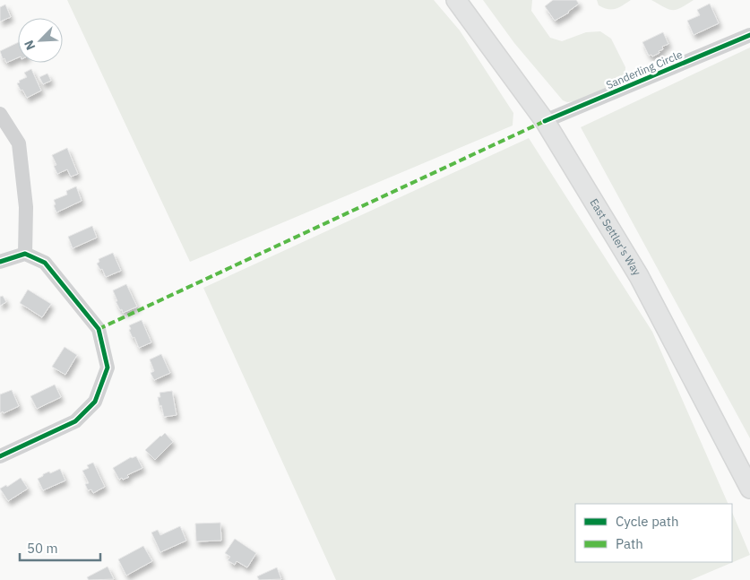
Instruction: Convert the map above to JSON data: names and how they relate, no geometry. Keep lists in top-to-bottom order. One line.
{"streets":{"main road":["East Settler's Way"],"street":["Sanderling Circle"]},"crossings":[["Sanderling Circle","East Settler's Way"]],"legend":["Cycle path","Path"],"scale_bar":"50 m","north":"bottom left"}
